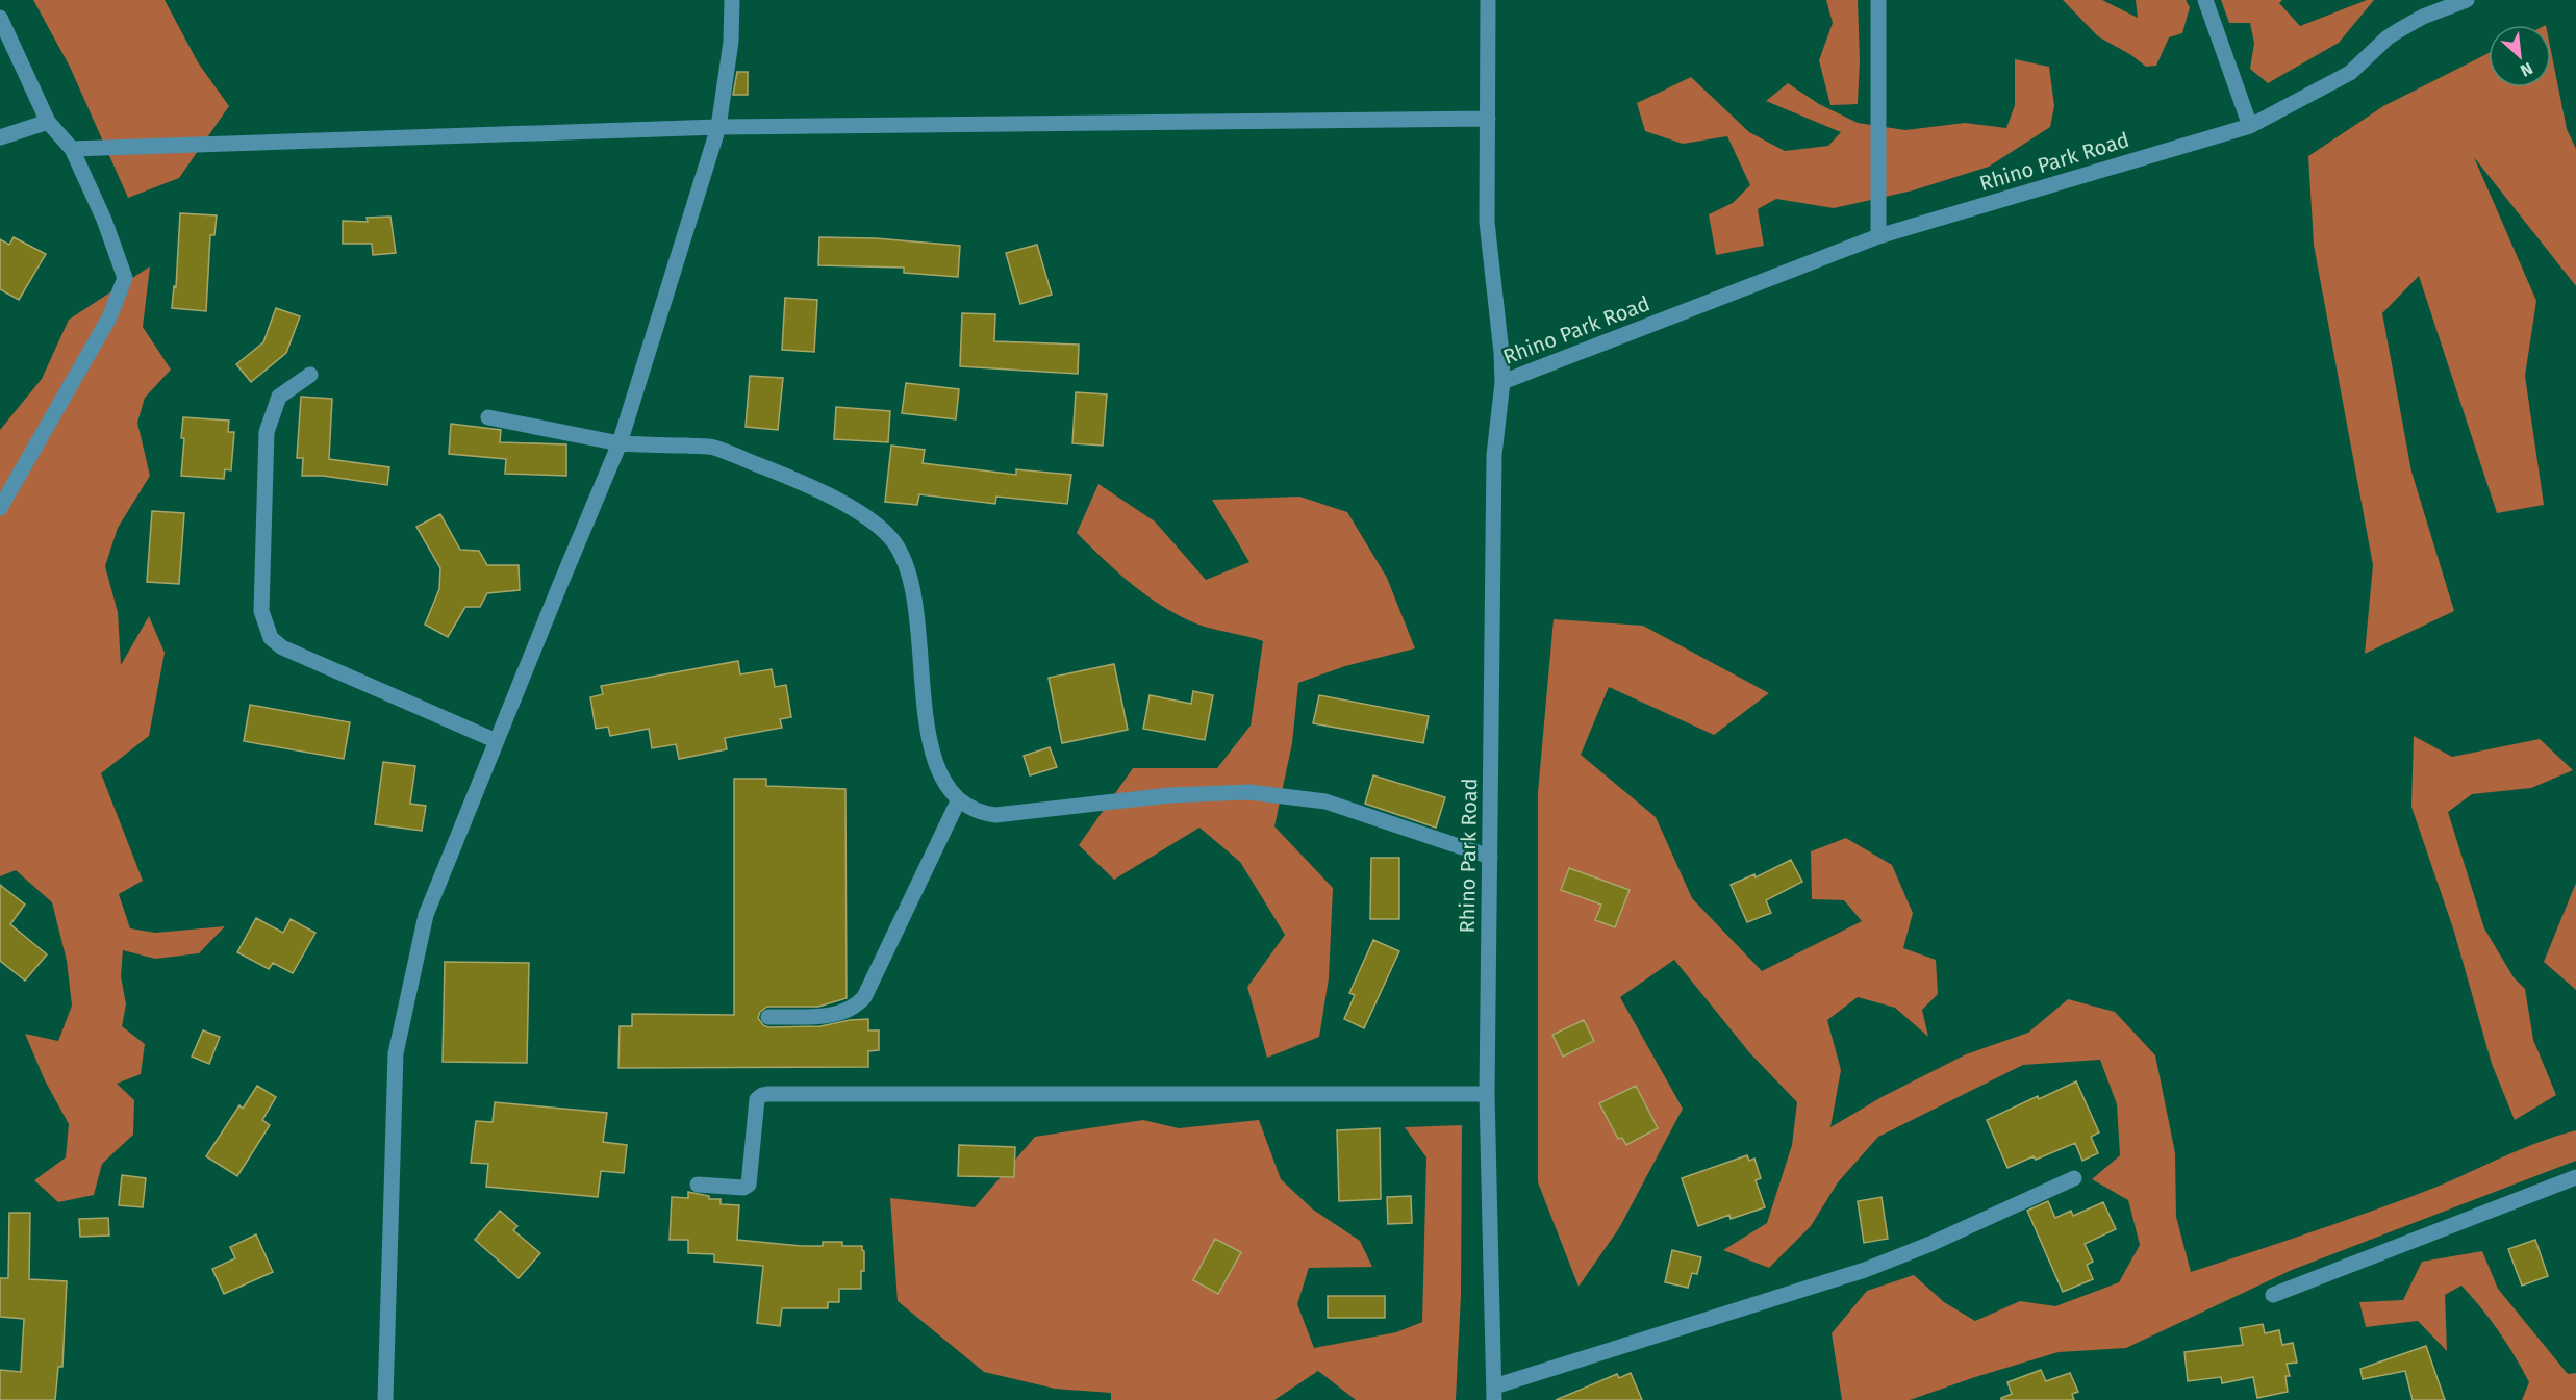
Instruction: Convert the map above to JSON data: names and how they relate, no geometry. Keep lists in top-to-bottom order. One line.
{"streets":{"street":["Rhino Park Road"]},"north":"bottom right"}
